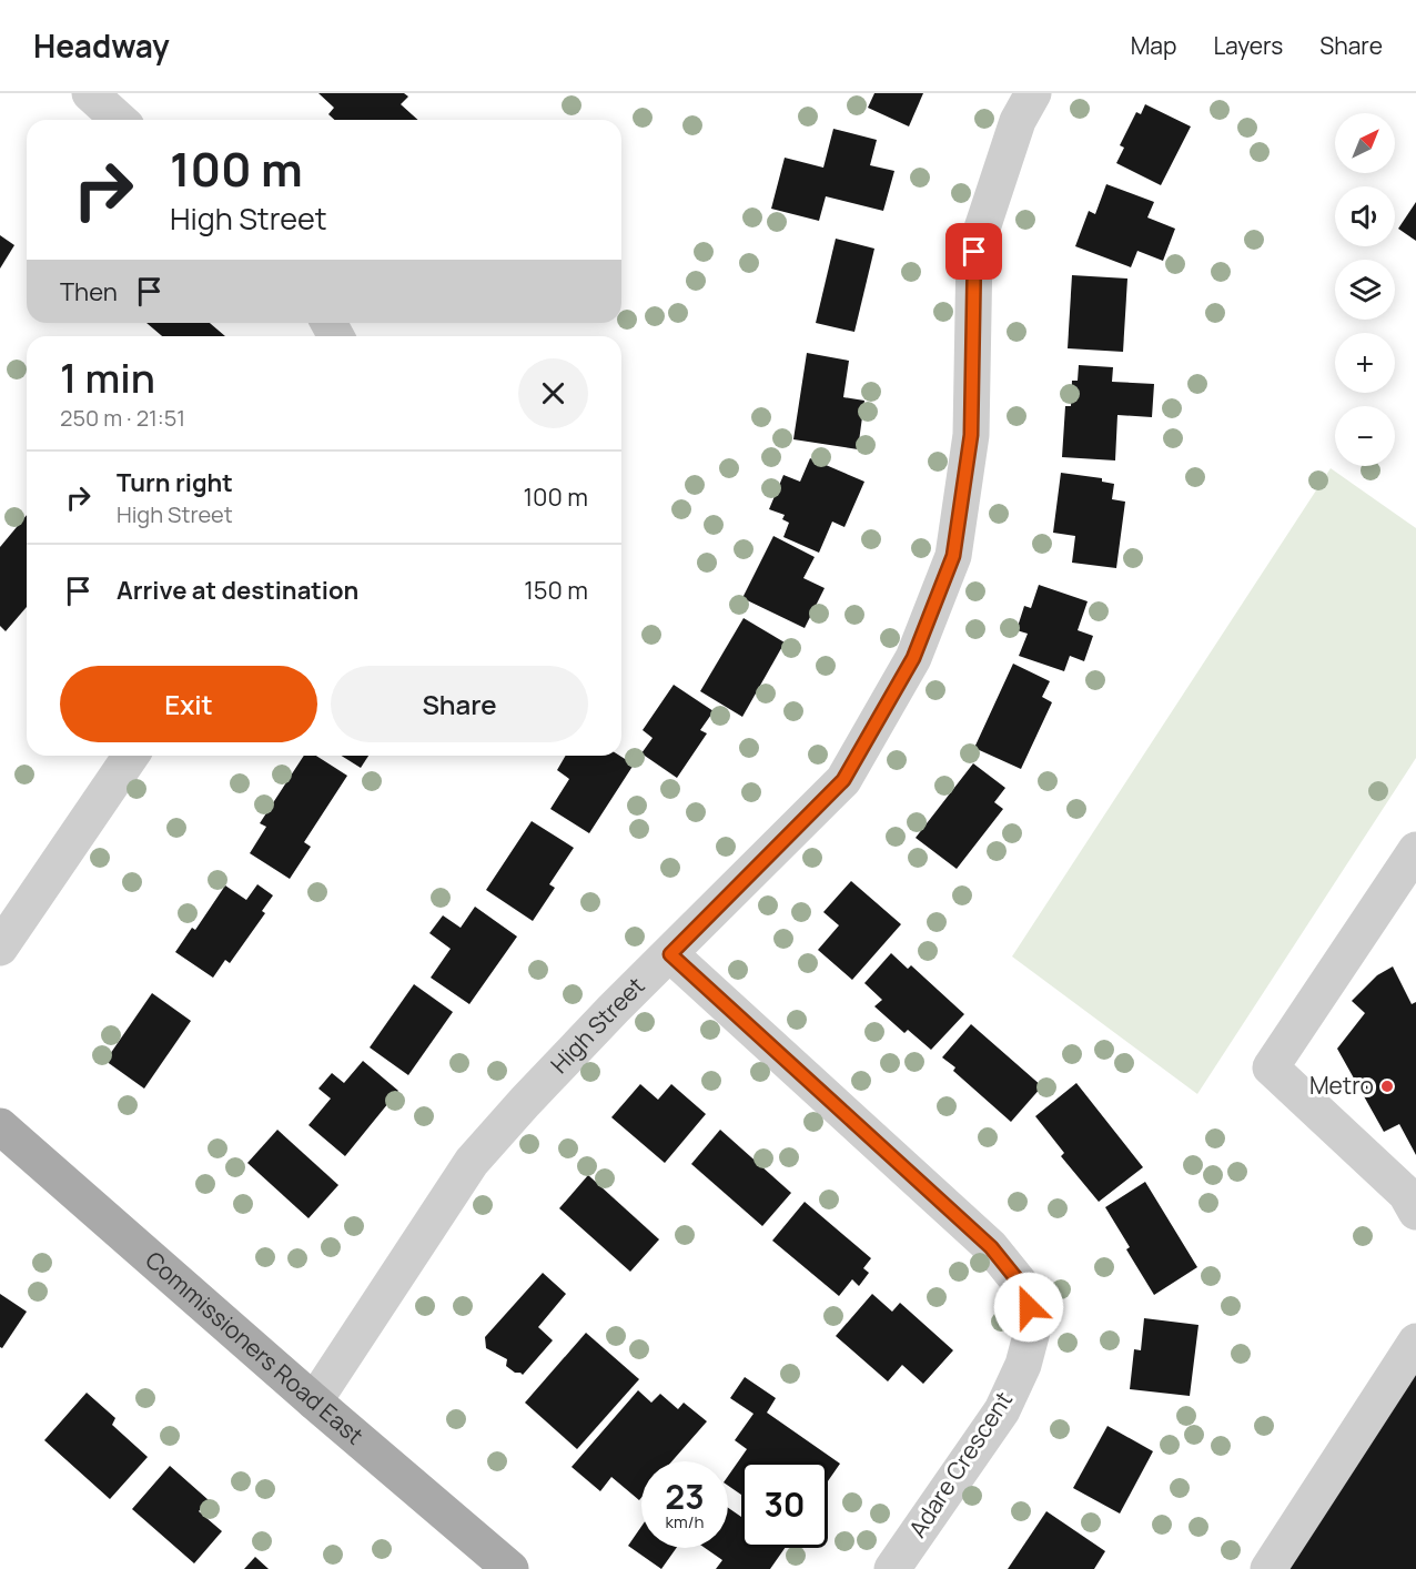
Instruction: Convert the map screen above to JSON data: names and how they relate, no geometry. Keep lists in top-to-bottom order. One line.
{"streets":{"main road":["Commissioners Road East"],"street":["High Street","Adare Crescent"]},"crossings":[["High Street","Commissioners Road East"],["High Street","Adare Crescent"]],"places":["Metro"],"north":"top right","page":{"header":"Headway","nav":["Map","Layers","Share"],"map_buttons":["+","−"],"turn":["100 m","High Street"],"then":"Then","heading":["1 min","250 m · 21:51"],"list":[{"name":"Turn right","note":"High Street","value":"100 m"},{"name":"Arrive at destination","value":"150 m"}],"buttons":["Exit","Share"],"speed":"23 km/h","limit":"30"}}
